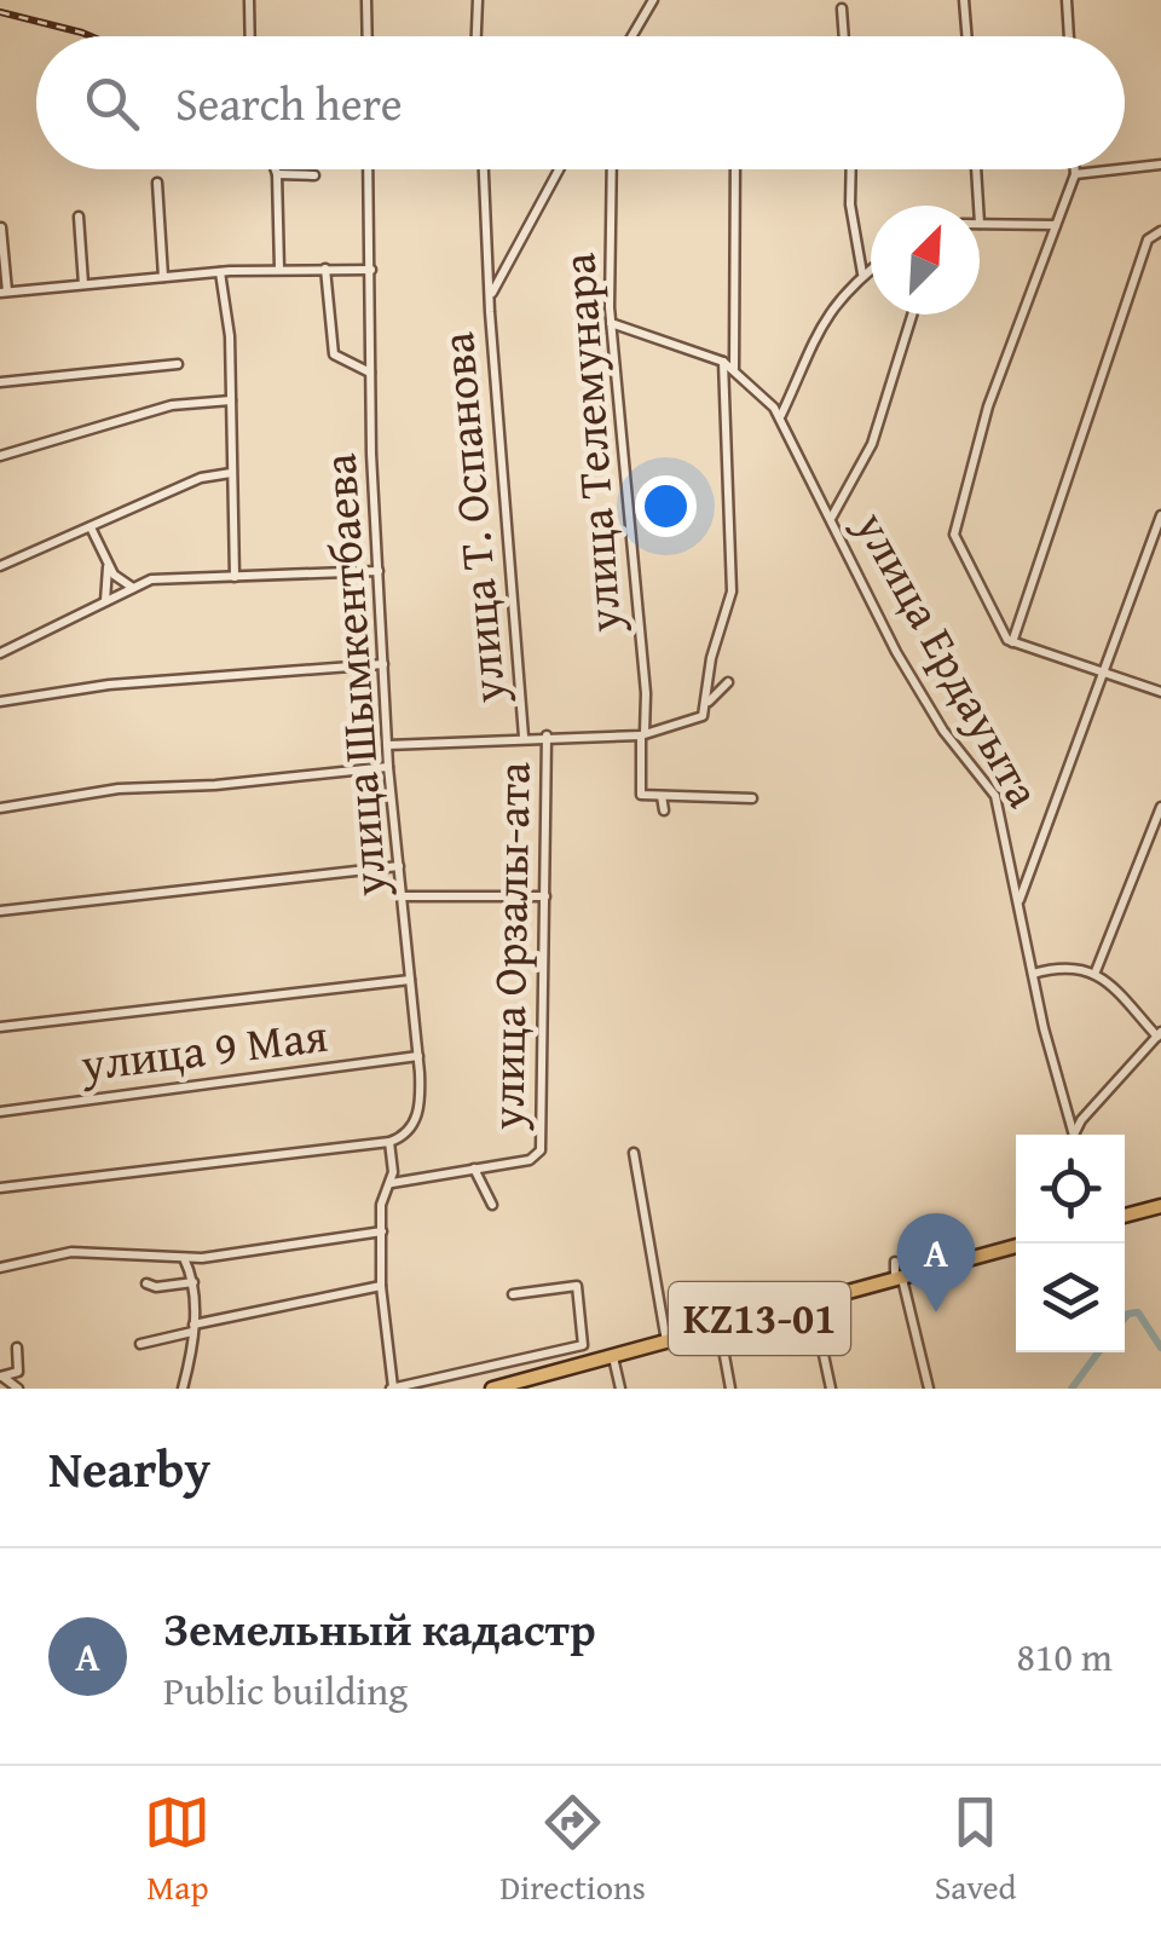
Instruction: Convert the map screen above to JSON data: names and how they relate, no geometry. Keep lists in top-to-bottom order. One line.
{"streets":{"highway":["KZ13-01"],"street":["улица Телемунара","улица Т. Оспанова","улица Ердауыта","улица Шымкентбаева","улица Орзалы-ата","улица 9 Мая"]},"crossings":[["улица Телемунара","улица Ердауыта"],["улица Шымкентбаева","улица 9 Мая"]],"north":"top right","page":{"search":"Search here","pins":"A","heading":"Nearby","list":[{"mark":"A","name":"Земельный кадастр","note":"Public building","value":"810 m"}],"nav":["Map","Directions","Saved"]}}
